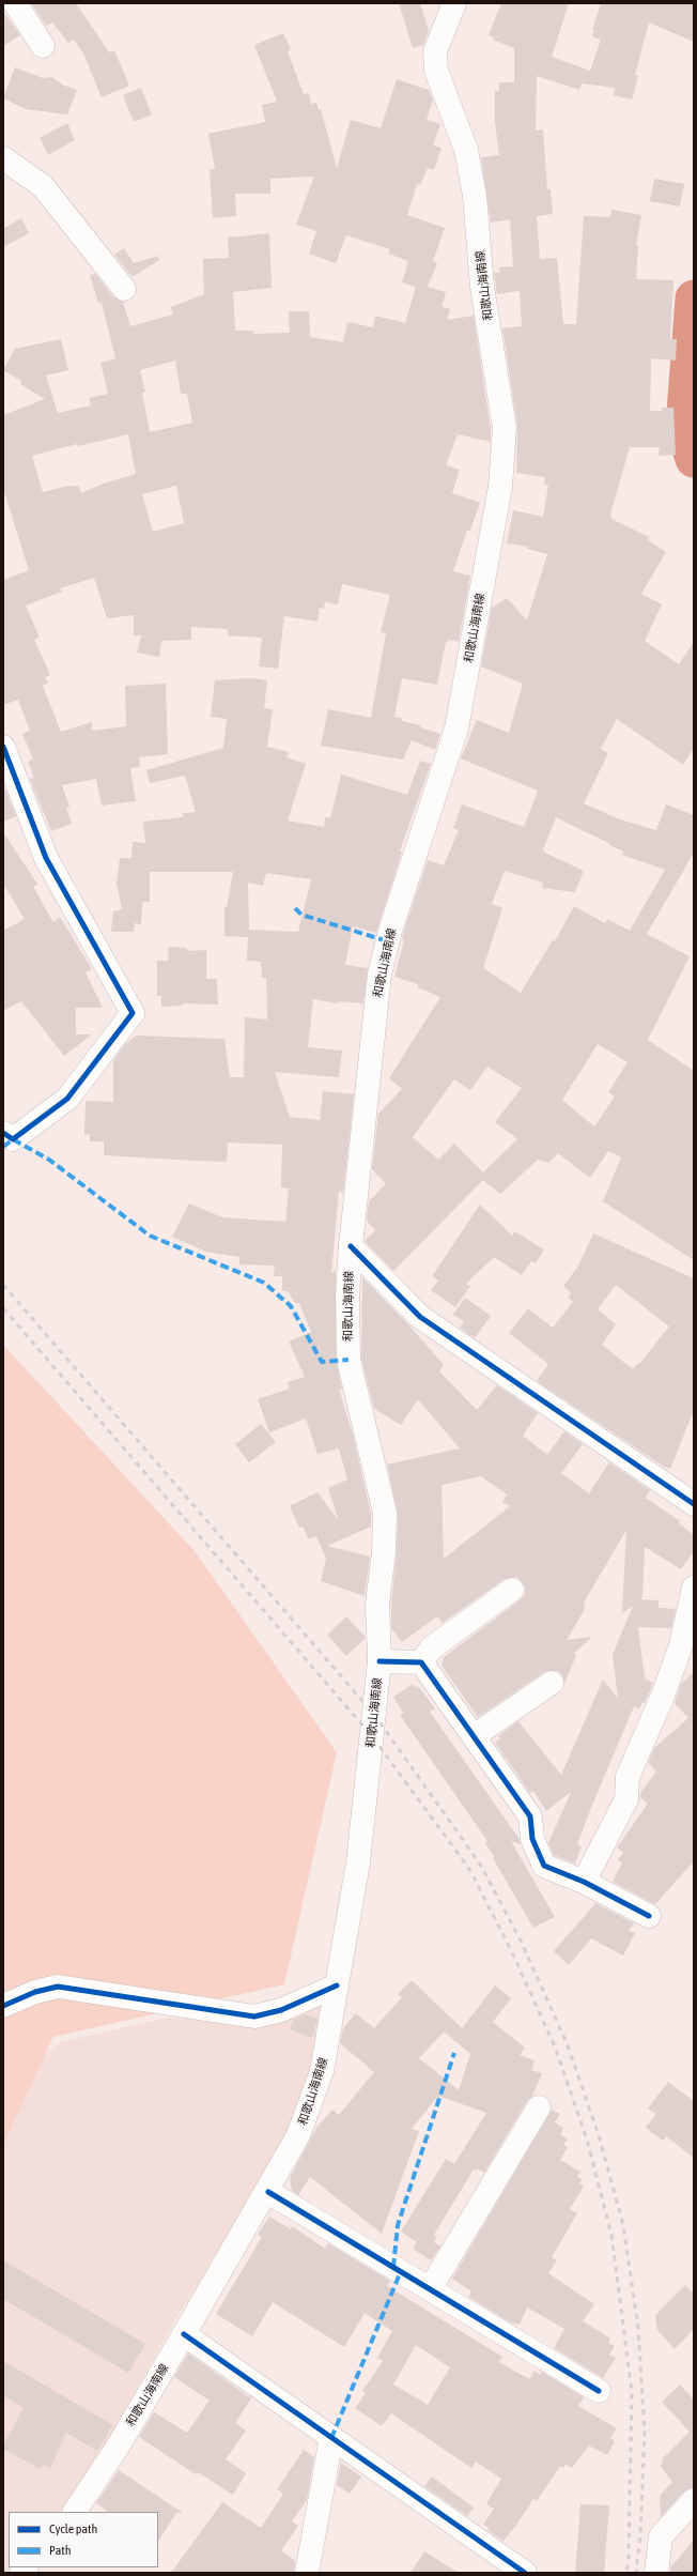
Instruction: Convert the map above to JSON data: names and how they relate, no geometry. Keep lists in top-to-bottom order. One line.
{"streets":{"street":["和歌山海南線"]},"legend":["Cycle path","Path"]}
